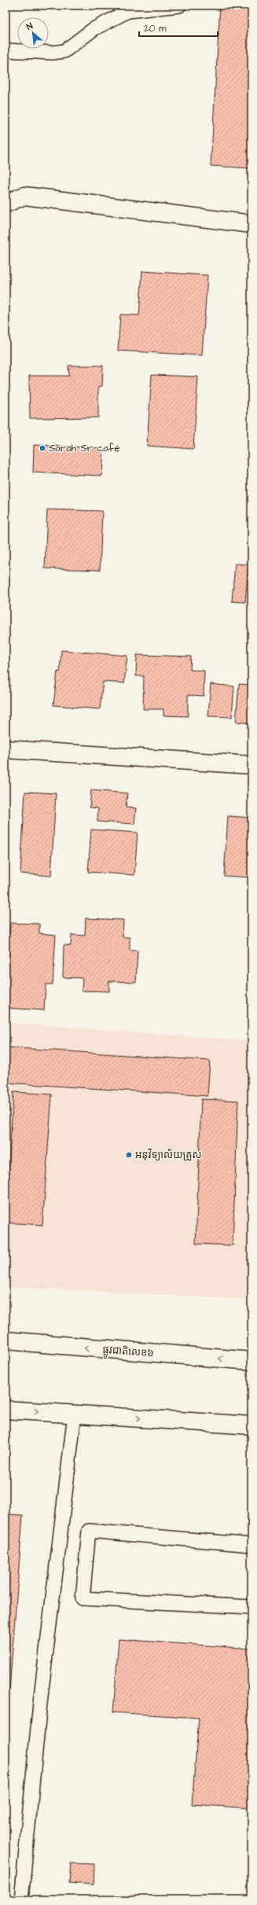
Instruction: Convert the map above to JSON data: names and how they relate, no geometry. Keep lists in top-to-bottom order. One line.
{"streets":{"street":["ផ្លូវជាតិលេខ៦"]},"places":["Sarah Sr café","អនុវិទ្យាល័យគ្រួស"],"scale_bar":"20 m","north":"top left"}
